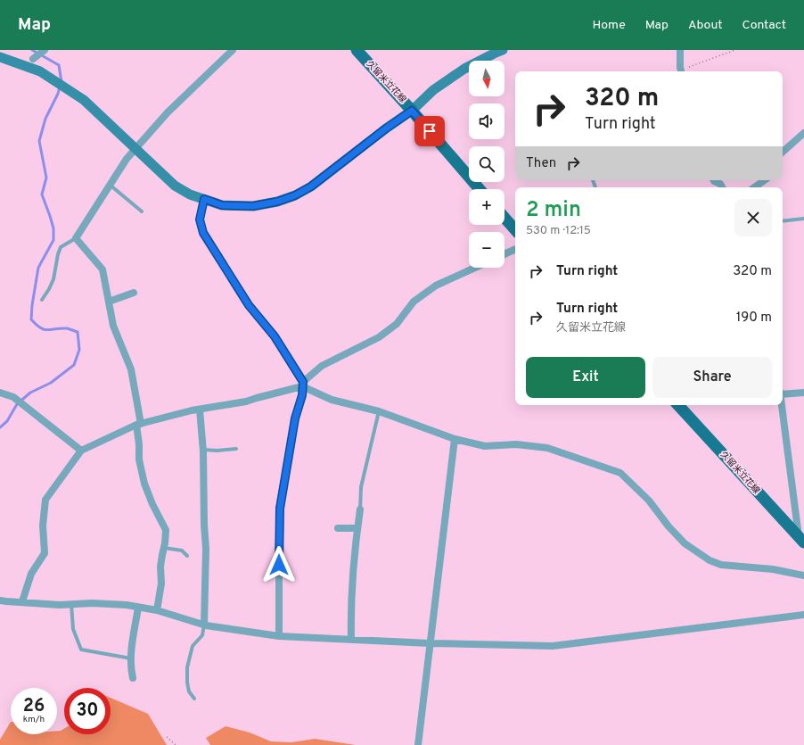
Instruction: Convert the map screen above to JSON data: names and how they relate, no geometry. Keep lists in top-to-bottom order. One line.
{"streets":{"main road":["久留米立花線"]},"north":"bottom","page":{"header":"Map","nav":["Home","Map","About","Contact"],"map_buttons":["+","−"],"turn":["320 m","Turn right"],"then":"Then","heading":["2 min","530 m · 12:15"],"list":[{"name":"Turn right","value":"320 m"},{"name":"Turn right","note":"久留米立花線","value":"190 m"}],"buttons":["Exit","Share"],"speed":"26 km/h","limit":"30"}}
